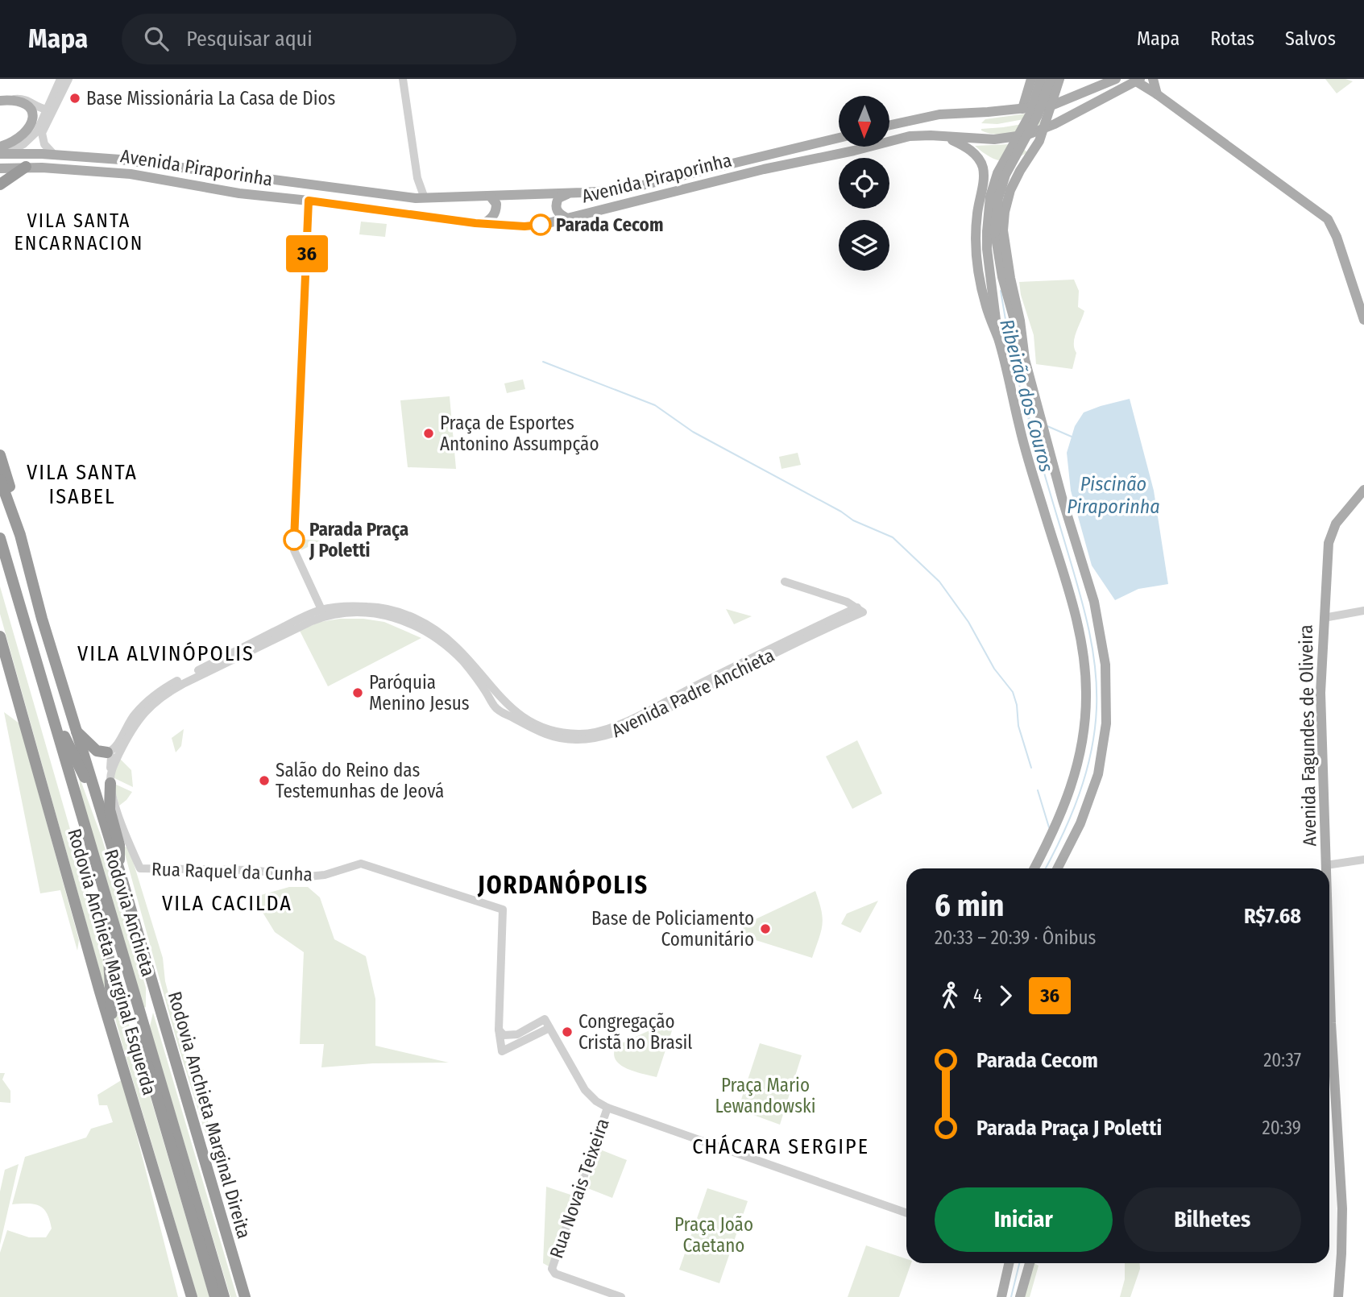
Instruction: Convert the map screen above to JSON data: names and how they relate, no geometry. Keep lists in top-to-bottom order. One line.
{"streets":{"highway":["Rodovia Anchieta","Rodovia Anchieta Marginal Esquerda","Rodovia Anchieta Marginal Direita"],"main road":["Avenida Piraporinha","Avenida Fagundes de Oliveira"],"street":["Avenida Padre Anchieta","Rua Raquel da Cunha","Rua Novais Teixeira"]},"districts":["VILA SANTA ENCARNACION","VILA SANTA ISABEL","VILA ALVINÓPOLIS","JORDANÓPOLIS","VILA CACILDA","CHÁCARA SERGIPE"],"water":["Ribeirão dos Couros","Piscinão Piraporinha"],"parks":["Praça Mario Lewandowski","Praça João Caetano"],"places":["Base Missionária La Casa de Dios","Parada Cecom","Praça de Esportes Antonino Assumpção","Parada Praça J Poletti","Paróquia Menino Jesus","Salão do Reino das Testemunhas de Jeová","Base de Policiamento Comunitário","Congregação Cristã no Brasil"],"lines":["bus line 36"],"north":"bottom","page":{"header":"Mapa","search":"Pesquisar aqui","nav":["Mapa","Rotas","Salvos"],"on_map":"36","heading":["6 min","20:33 – 20:39 · Ônibus","R$7.68"],"legs":["4","36"],"list":[{"name":"Parada Cecom","value":"20:37"},{"name":"Parada Praça J Poletti","value":"20:39"}],"buttons":["Iniciar","Bilhetes"]}}
